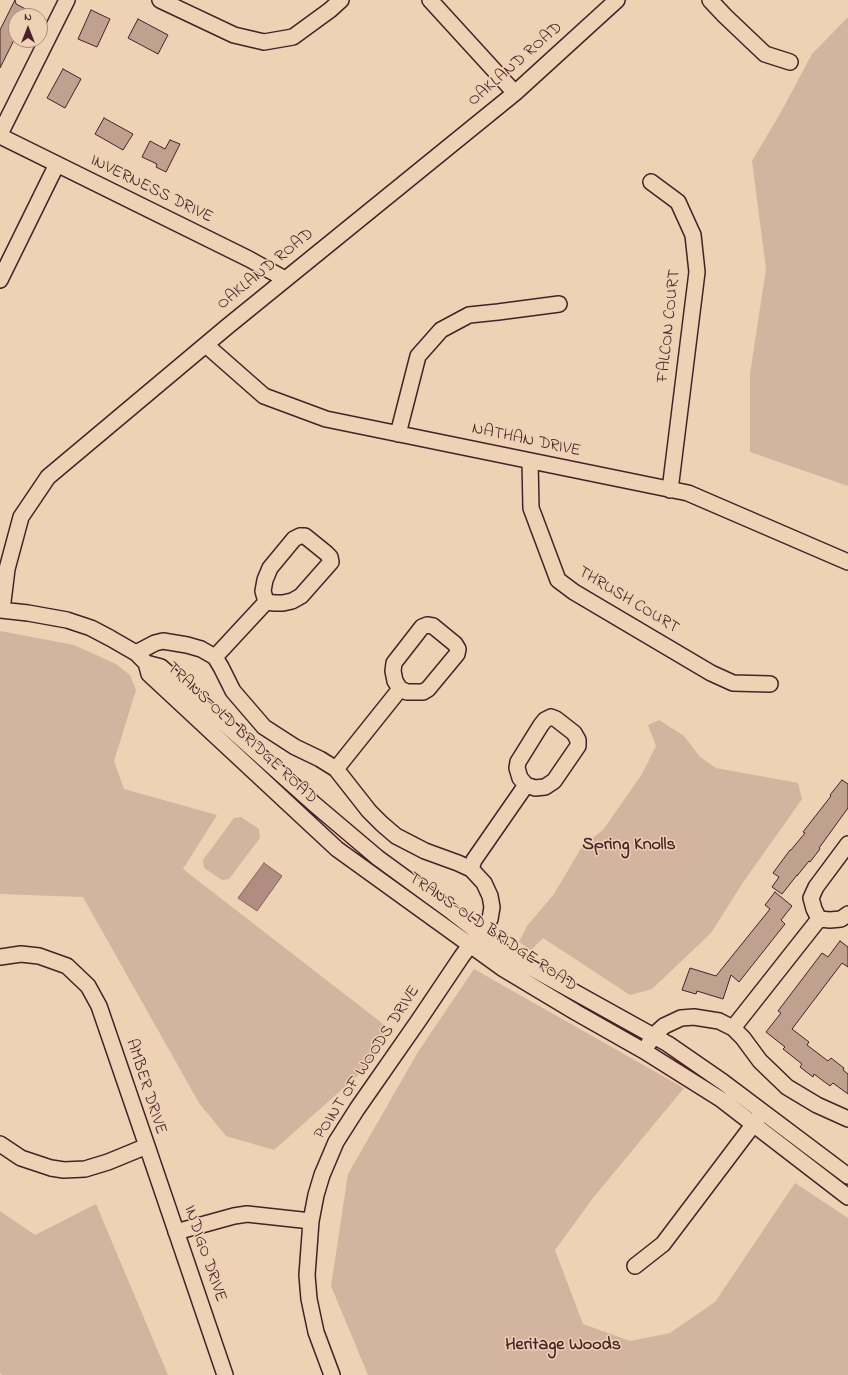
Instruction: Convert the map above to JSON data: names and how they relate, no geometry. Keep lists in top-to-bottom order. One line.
{"streets":{"street":["OAKLAND ROAD","INVERNESS DRIVE","FALCON COURT","NATHAN DRIVE","THRUSH COURT","TRANS-OLD BRIDGE ROAD","POINT OF WOODS DRIVE","AMBER DRIVE","INDIGO DRIVE"]},"crossings":[["OAKLAND ROAD","INVERNESS DRIVE"],["OAKLAND ROAD","NATHAN DRIVE"],["OAKLAND ROAD","TRANS-OLD BRIDGE ROAD"],["FALCON COURT","NATHAN DRIVE"],["NATHAN DRIVE","THRUSH COURT"],["TRANS-OLD BRIDGE ROAD","POINT OF WOODS DRIVE"],["AMBER DRIVE","INDIGO DRIVE"]],"districts":["Spring Knolls","Heritage Woods"],"north":"top"}
